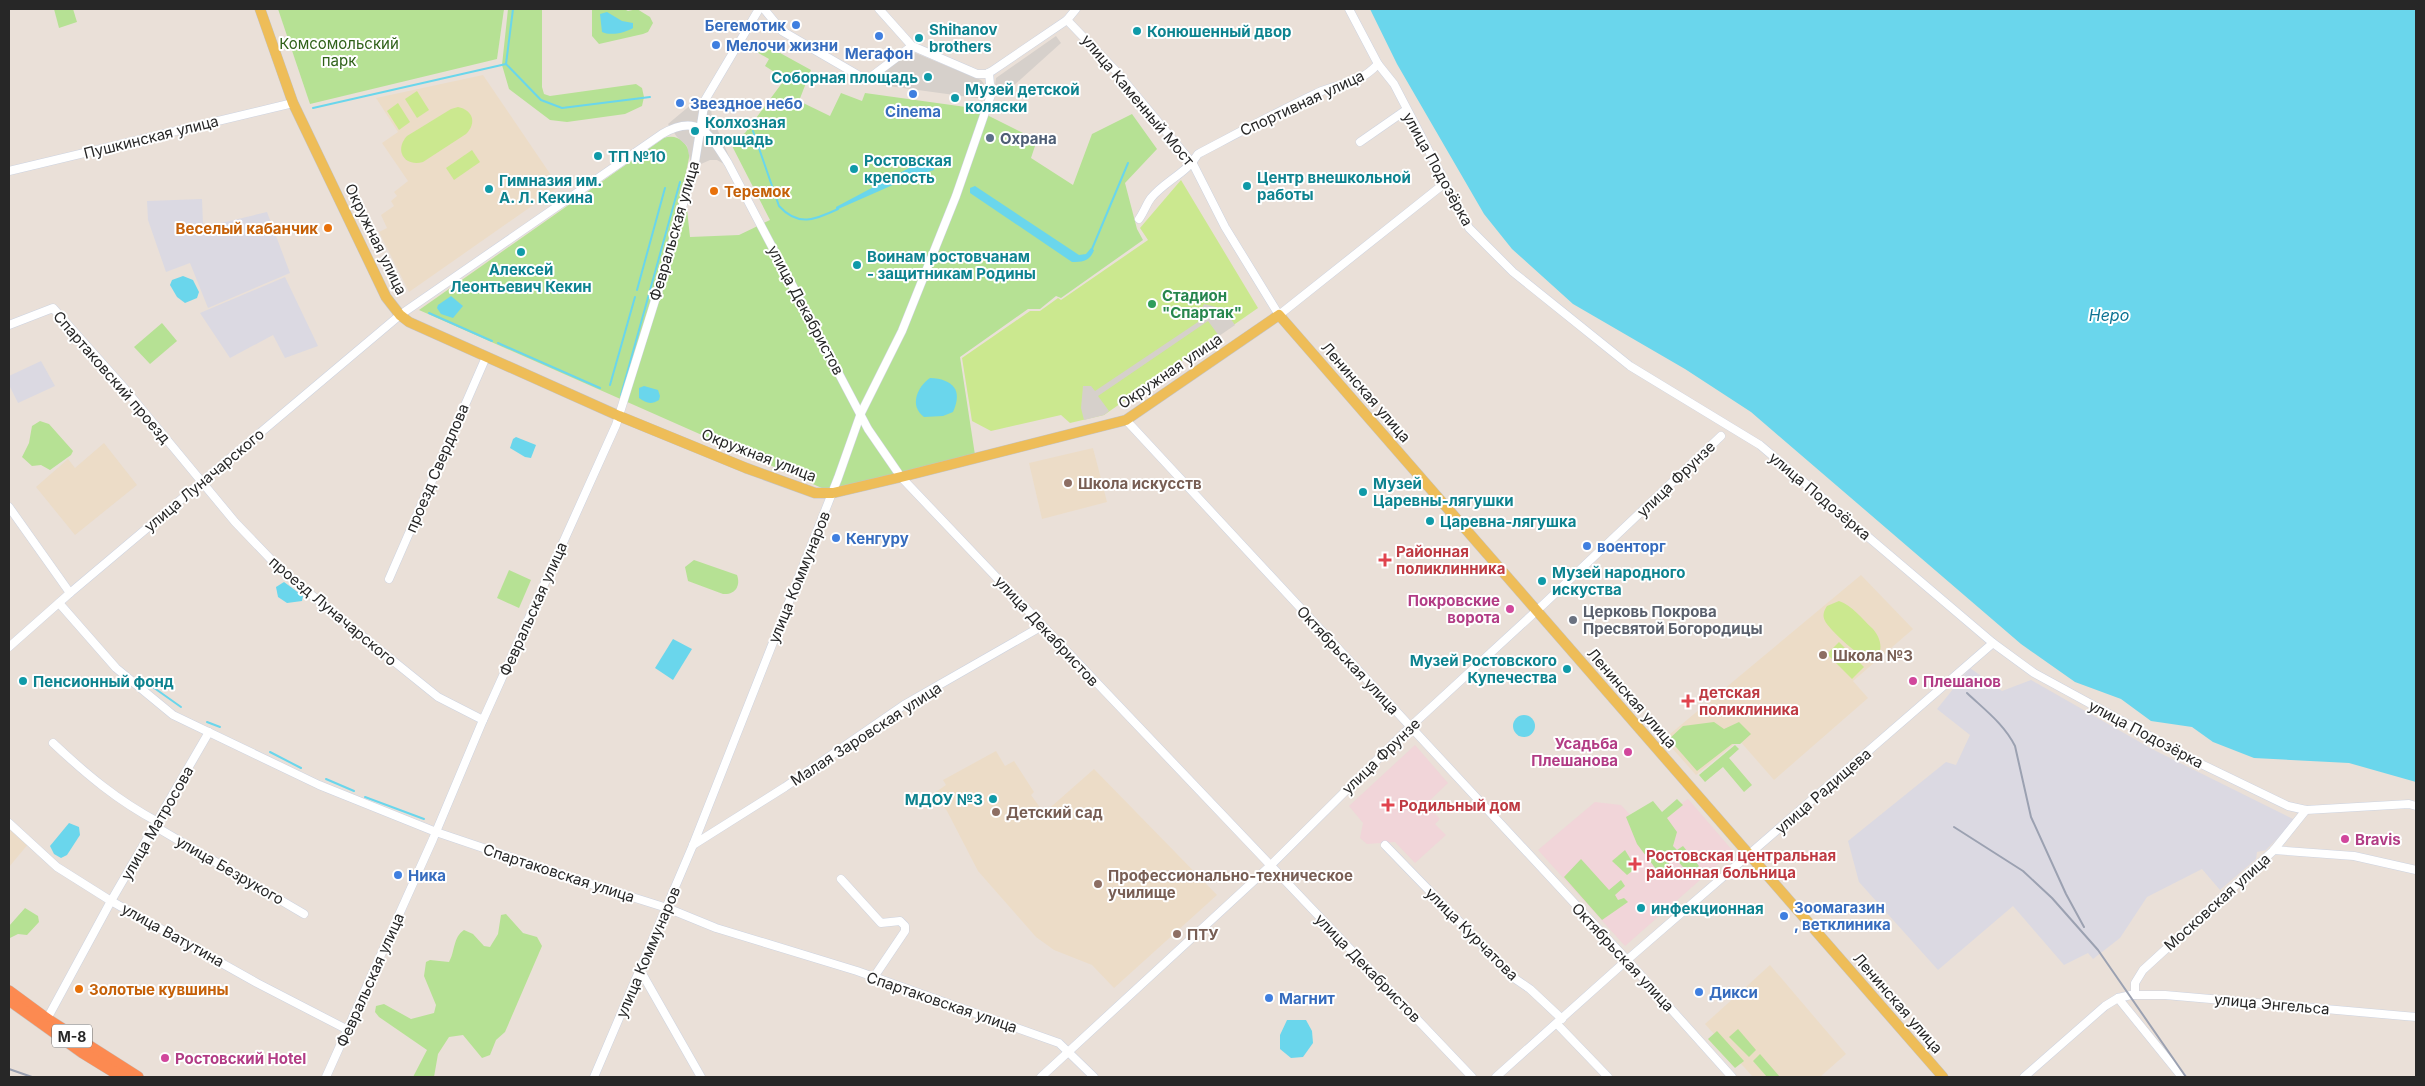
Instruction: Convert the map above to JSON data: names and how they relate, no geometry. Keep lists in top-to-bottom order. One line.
{"streets":{"highway":["М-8"],"main road":["Окружная улица","Ленинская улица"],"street":["улица Каменный Мост","Спортивная улица","Пушкинская улица","улица Подозёрка","Февральская улица","улица Декабристов","Спартаковский проезд","проезд Свердлова","улица Фрунзе","улица Луначарского","улица Коммунаров","проезд Луначарского","Октябрьская улица","Малая Заровская улица","улица Радищева","улица Матросова","улица Безрукого","Спартаковская улица","Московская улица","улица Курчатова","улица Ватутина","улица Энгельса"]},"crossings":[["улица Каменный Мост","Спортивная улица"],["улица Каменный Мост","Окружная улица"],["улица Каменный Мост","Ленинская улица"],["Спортивная улица","улица Подозёрка"],["Пушкинская улица","Окружная улица"],["улица Подозёрка","Окружная улица"],["улица Подозёрка","улица Радищева"],["улица Подозёрка","Московская улица"],["Февральская улица","Окружная улица"],["Февральская улица","улица Декабристов"],["Февральская улица","улица Луначарского"],["Февральская улица","проезд Луначарского"],["Февральская улица","Спартаковская улица"],["Февральская улица","улица Ватутина"],["Окружная улица","улица Декабристов"],["Окружная улица","Ленинская улица"],["Окружная улица","проезд Свердлова"],["Окружная улица","улица Луначарского"],["Окружная улица","улица Коммунаров"],["Окружная улица","Октябрьская улица"],["улица Декабристов","улица Фрунзе"],["улица Декабристов","улица Луначарского"],["улица Декабристов","улица Коммунаров"],["улица Декабристов","Малая Заровская улица"],["Спартаковский проезд","улица Луначарского"],["Спартаковский проезд","проезд Луначарского"],["Ленинская улица","улица Фрунзе"],["Ленинская улица","улица Радищева"],["улица Фрунзе","Октябрьская улица"],["улица Фрунзе","Спартаковская улица"],["улица Луначарского","проезд Луначарского"],["улица Луначарского","Спартаковская улица"],["улица Коммунаров","Малая Заровская улица"],["улица Коммунаров","Спартаковская улица"],["Октябрьская улица","улица Радищева"],["улица Радищева","улица Курчатова"],["улица Матросова","улица Безрукого"],["улица Матросова","Спартаковская улица"],["улица Матросова","улица Ватутина"],["улица Матросова","М-8"],["Московская улица","улица Энгельса"]],"water":["Неро"],"parks":["Комсомольский парк"],"places":{"other":["Бегемотик","Конюшенный двор","Мегафон","Shihanov brothers","Мелочи жизни","Соборная площадь","Cinema","Музей детской коляски","Звездное небо","Колхозная площадь","Охрана","ТП №10","Ростовская крепость","Центр внешкольной работы","Гимназия им. А. Л. Кекина","Теремок","Веселый кабанчик","Алексей Леонтьевич Кекин","Воинам ростовчанам - защитникам Родины","Стадион \"Спартак\"","Школа искусств","Музей Царевны-лягушки","Царевна-лягушка","Кенгуру","военторг","Музей народного искуства","Покровские ворота","Церковь Покрова Пресвятой Богородицы","Школа №3","Музей Ростовского Купечества","Пенсионный фонд","Плешанов","Усадьба Плешанова","МДОУ №3","Детский сад","Bravis","Ника","Профессионально-техническое училище","инфекционная","Зоомагазин , ветклиника","ПТУ","Золотые кувшины","Дикси","Магнит","Ростовский Hotel"],"health":["Районная поликлинника","детская поликлиника","Родильный дом","Ростовская центральная районная больница"]}}
